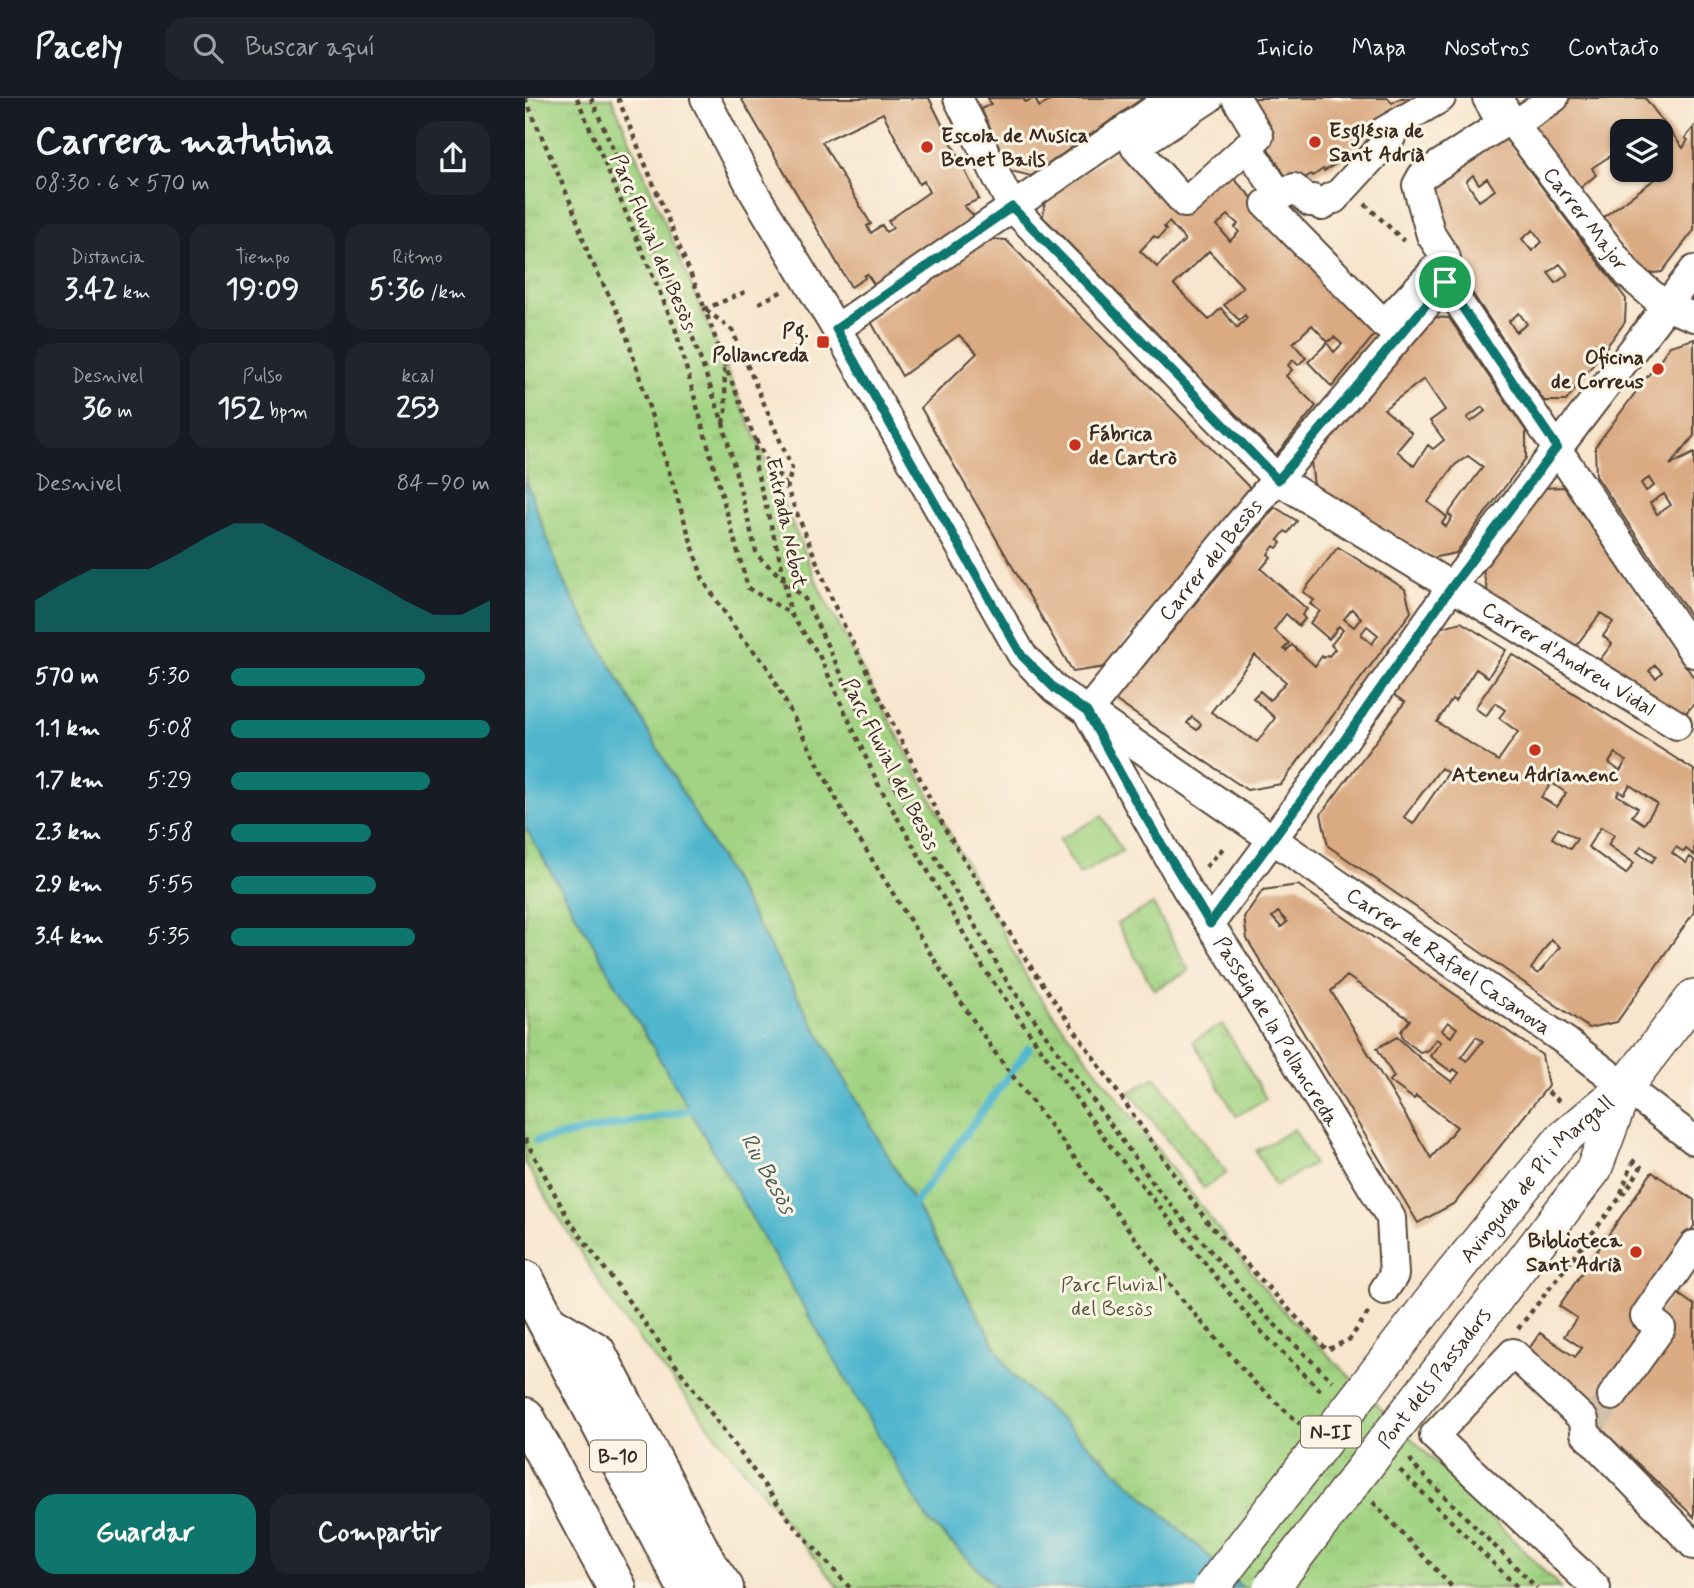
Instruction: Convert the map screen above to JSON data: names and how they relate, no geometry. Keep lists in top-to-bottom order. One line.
{"streets":{"highway":["B-10"],"main road":["Avinguda de Pi i Margall","Pont dels Passadors","N-II"],"street":["Carrer Major","Carrer del Besòs","Carrer d'Andreu Vidal","Carrer de Rafael Casanova","Passeig de la Pollancreda"],"path":["Parc Fluvial del Besòs","Entrada Nebot"]},"crossings":[["Parc Fluvial del Besòs","Entrada Nebot"],["Carrer del Besòs","Carrer d'Andreu Vidal"],["Carrer del Besòs","Carrer de Rafael Casanova"],["Carrer del Besòs","Passeig de la Pollancreda"],["Carrer de Rafael Casanova","Passeig de la Pollancreda"],["Carrer de Rafael Casanova","Avinguda de Pi i Margall"],["Avinguda de Pi i Margall","Pont dels Passadors"]],"water":["Riu Besòs"],"parks":["Parc Fluvial del Besòs"],"places":{"other":["Església de Sant Adrià","Escola de Musica Benet Bails","Oficina de Correus","Fábrica de Cartrò","Ateneu Adrianenc","Biblioteca Sant Adrià"],"transit":["Pg. Pollancreda"]},"page":{"header":"Pacely","search":"Buscar aquí","nav":["Inicio","Mapa","Nosotros","Contacto"],"heading":["Carrera matutina","08:30 · 6 × 570 m"],"stats":[["Distancia","3.42 km"],["Tiempo","19:09"],["Ritmo","5:36 /km"],["Desnivel","36 m"],["Pulso","152 bpm"],["kcal","253"]],"chart":["Desnivel","84–90 m"],"list":[{"name":"570 m","note":"5:30"},{"name":"1.1 km","note":"5:08"},{"name":"1.7 km","note":"5:29"},{"name":"2.3 km","note":"5:58"},{"name":"2.9 km","note":"5:55"},{"name":"3.4 km","note":"5:35"}],"buttons":["Guardar","Compartir"]}}
